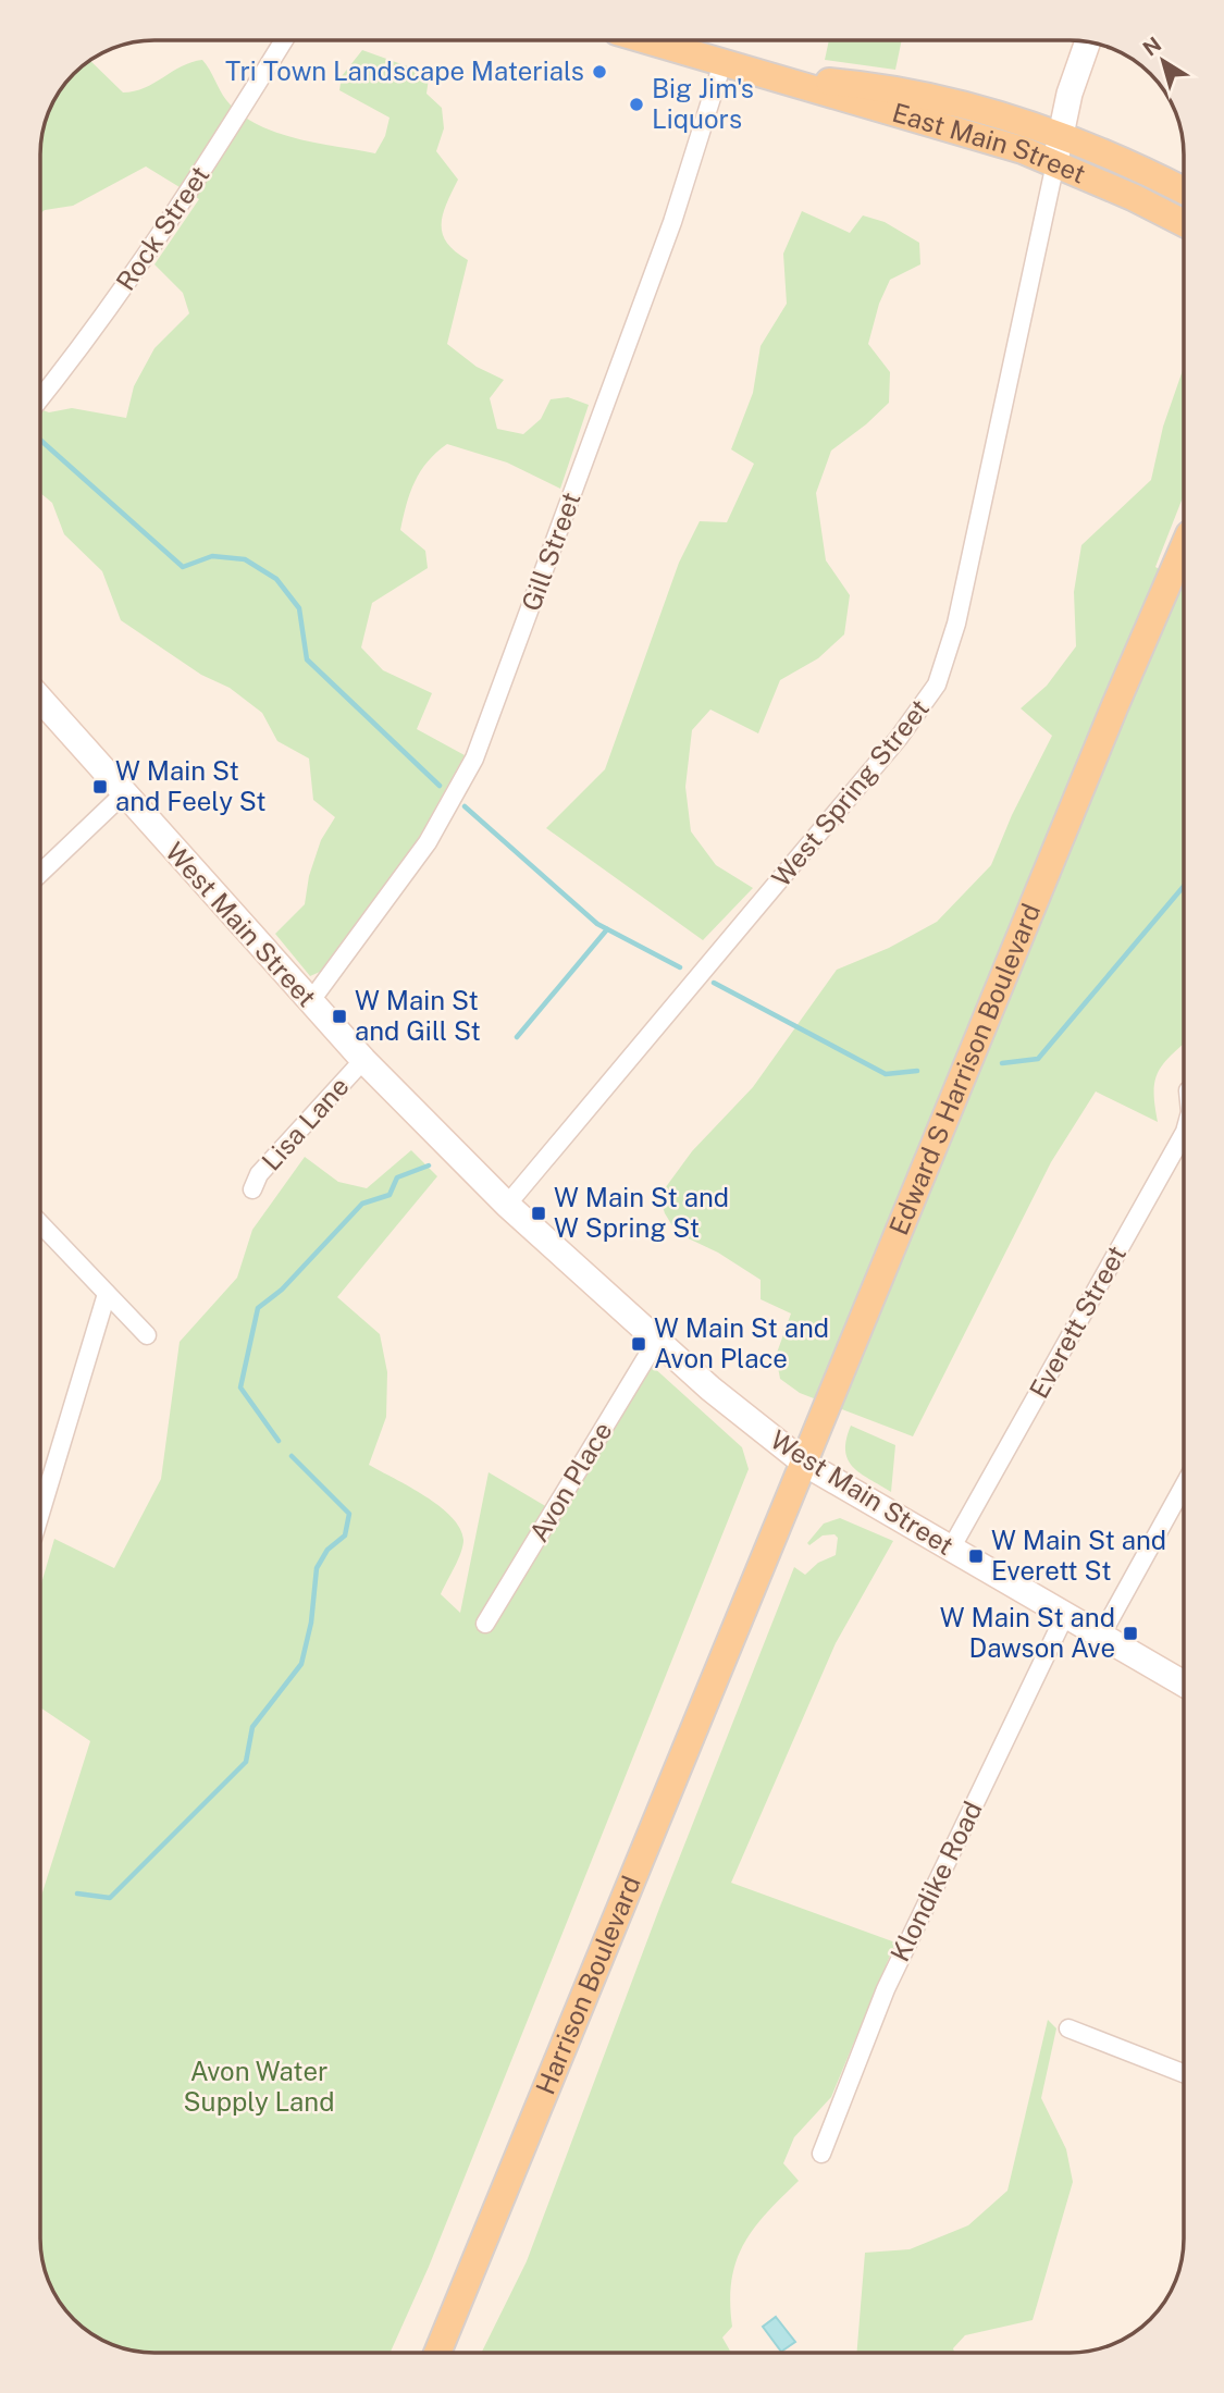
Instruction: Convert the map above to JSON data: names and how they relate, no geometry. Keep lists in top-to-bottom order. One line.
{"streets":{"main road":["East Main Street","West Main Street","Edward S Harrison Boulevard","Harrison Boulevard"],"street":["Rock Street","Gill Street","West Spring Street","Lisa Lane","Everett Street","Avon Place","Klondike Road"]},"crossings":[["East Main Street","Gill Street"],["East Main Street","West Spring Street"],["Gill Street","West Main Street"],["West Spring Street","West Main Street"],["West Main Street","Edward S Harrison Boulevard"],["West Main Street","Lisa Lane"],["West Main Street","Everett Street"],["West Main Street","Avon Place"],["West Main Street","Klondike Road"],["Edward S Harrison Boulevard","Harrison Boulevard"]],"parks":["Avon Water Supply Land"],"places":{"other":["Tri Town Landscape Materials","Big Jim's Liquors"],"transit":["W Main St and Feely St","W Main St and Gill St","W Main St and W Spring St","W Main St and Avon Place","W Main St and Everett St","W Main St and Dawson Ave"]},"north":"top left"}
